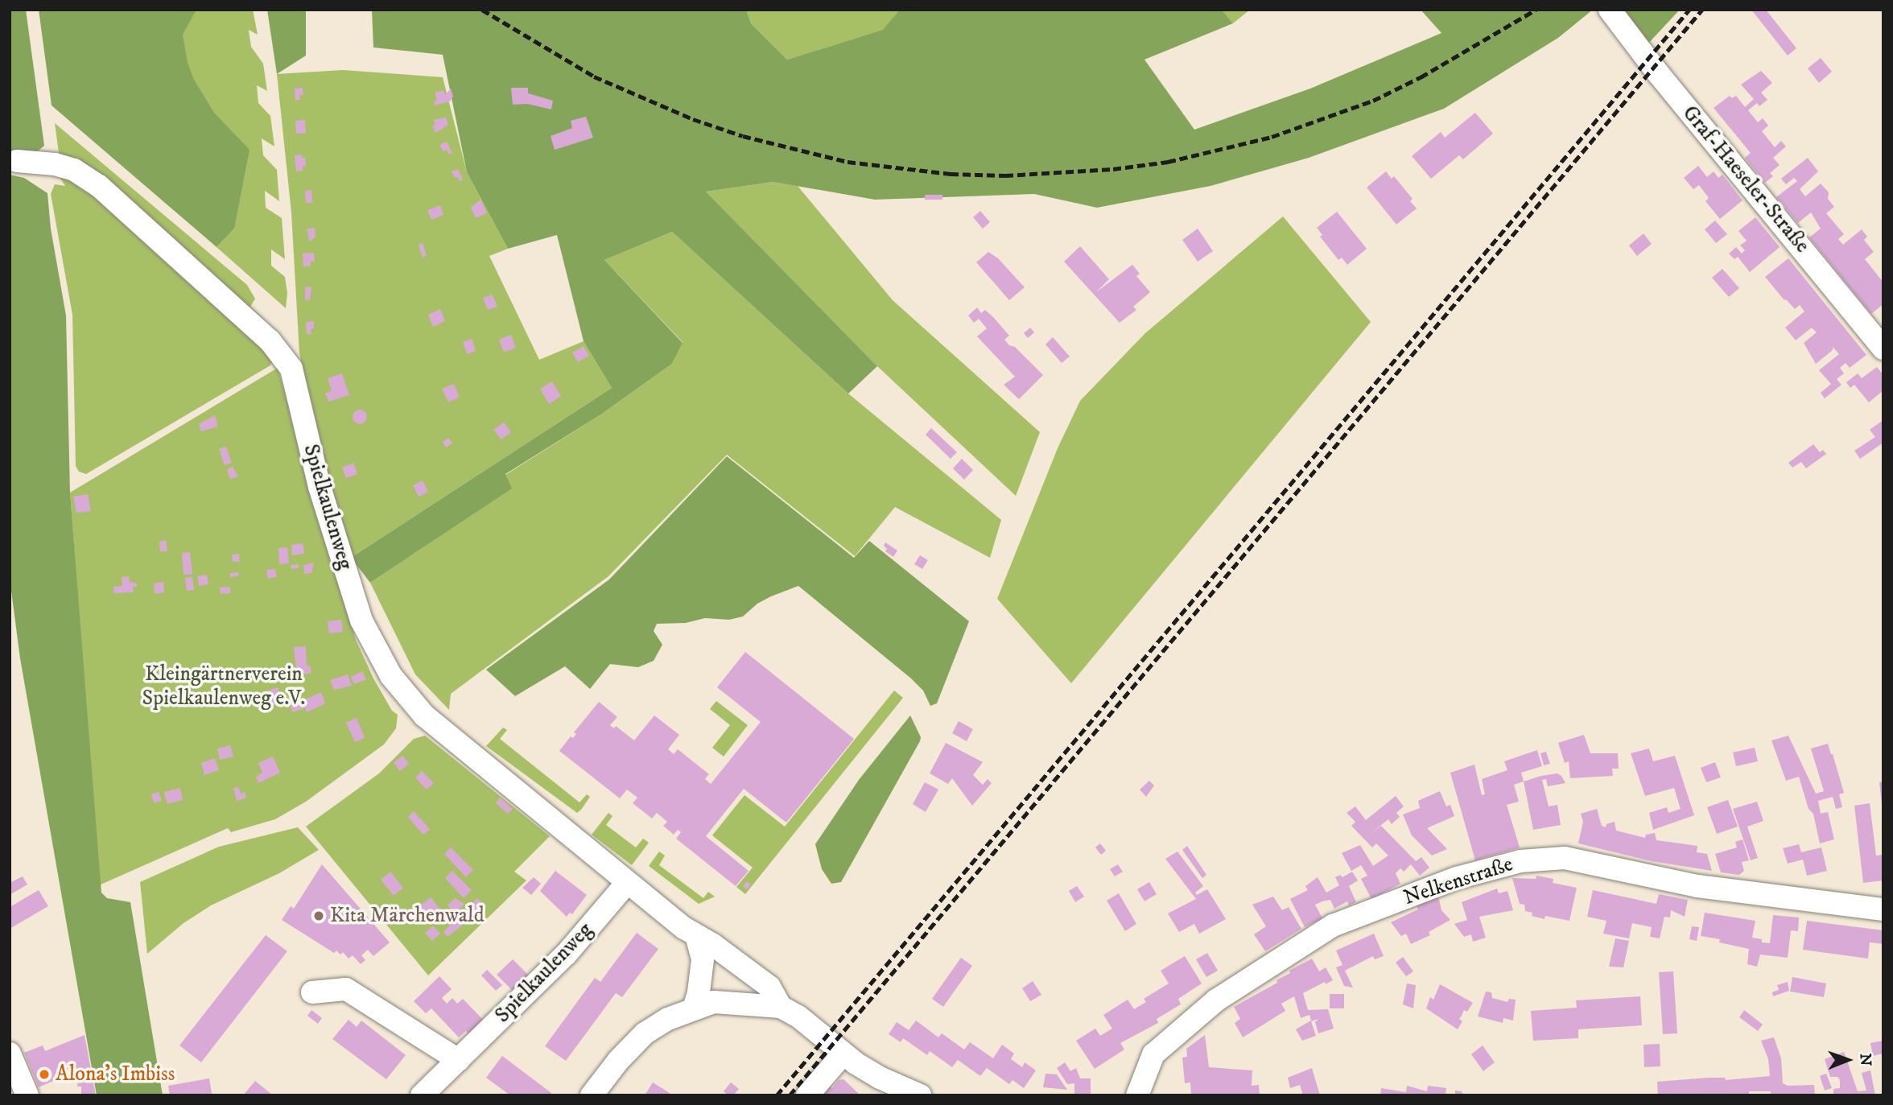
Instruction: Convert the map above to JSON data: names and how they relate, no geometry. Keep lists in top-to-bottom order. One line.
{"streets":{"street":["Graf-Haeseler-Straße","Spielkaulenweg","Nelkenstraße"]},"parks":["Kleingärtnerverein Spielkaulenweg e.V."],"places":["Kita Märchenwald","Alona's Imbiss"],"north":"right"}
